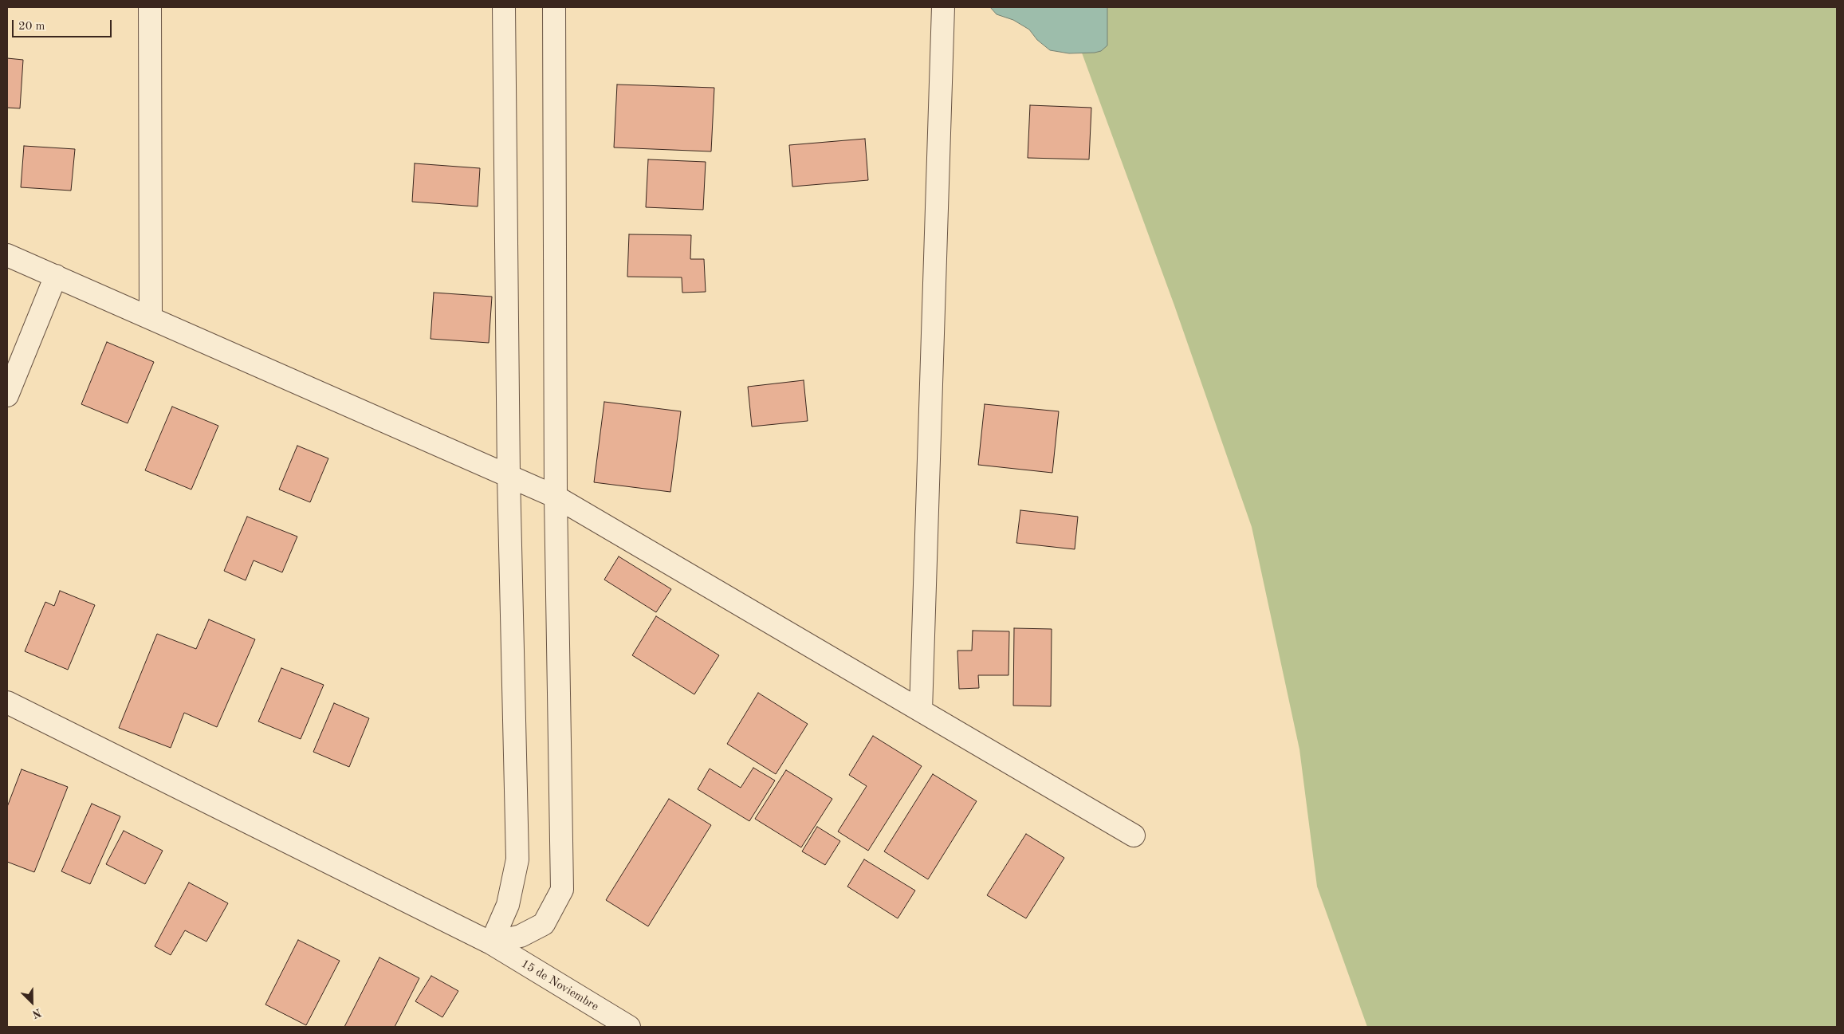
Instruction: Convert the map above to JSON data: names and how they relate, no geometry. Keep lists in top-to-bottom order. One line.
{"streets":{"street":["15 de Noviembre"]},"scale_bar":"20 m","north":"bottom right"}
